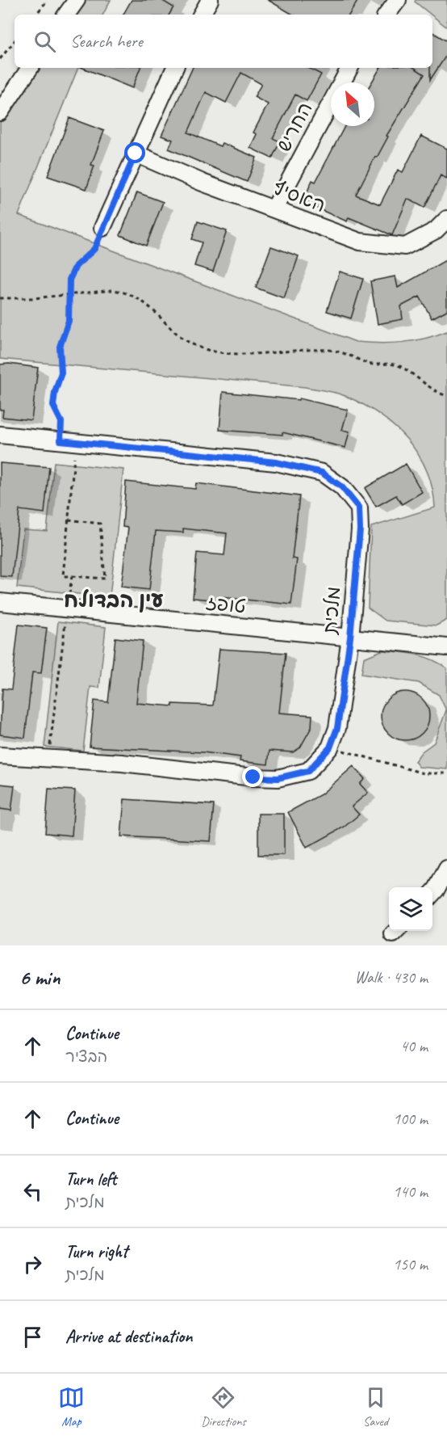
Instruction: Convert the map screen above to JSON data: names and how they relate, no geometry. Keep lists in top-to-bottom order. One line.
{"streets":{"street":["החריש","האסיף","טופז","מלכית"]},"crossings":[["החריש","האסיף"],["טופז","מלכית"]],"districts":["עין הבדולח"],"north":"top left","page":{"search":"Search here","heading":["6 min","Walk · 430 m"],"list":[["Continue","הבציר","40 m"],["Continue","100 m"],["Turn left","מלכית","140 m"],["Turn right","מלכית","150 m"],"Arrive at destination"],"nav":["Map","Directions","Saved"]}}
